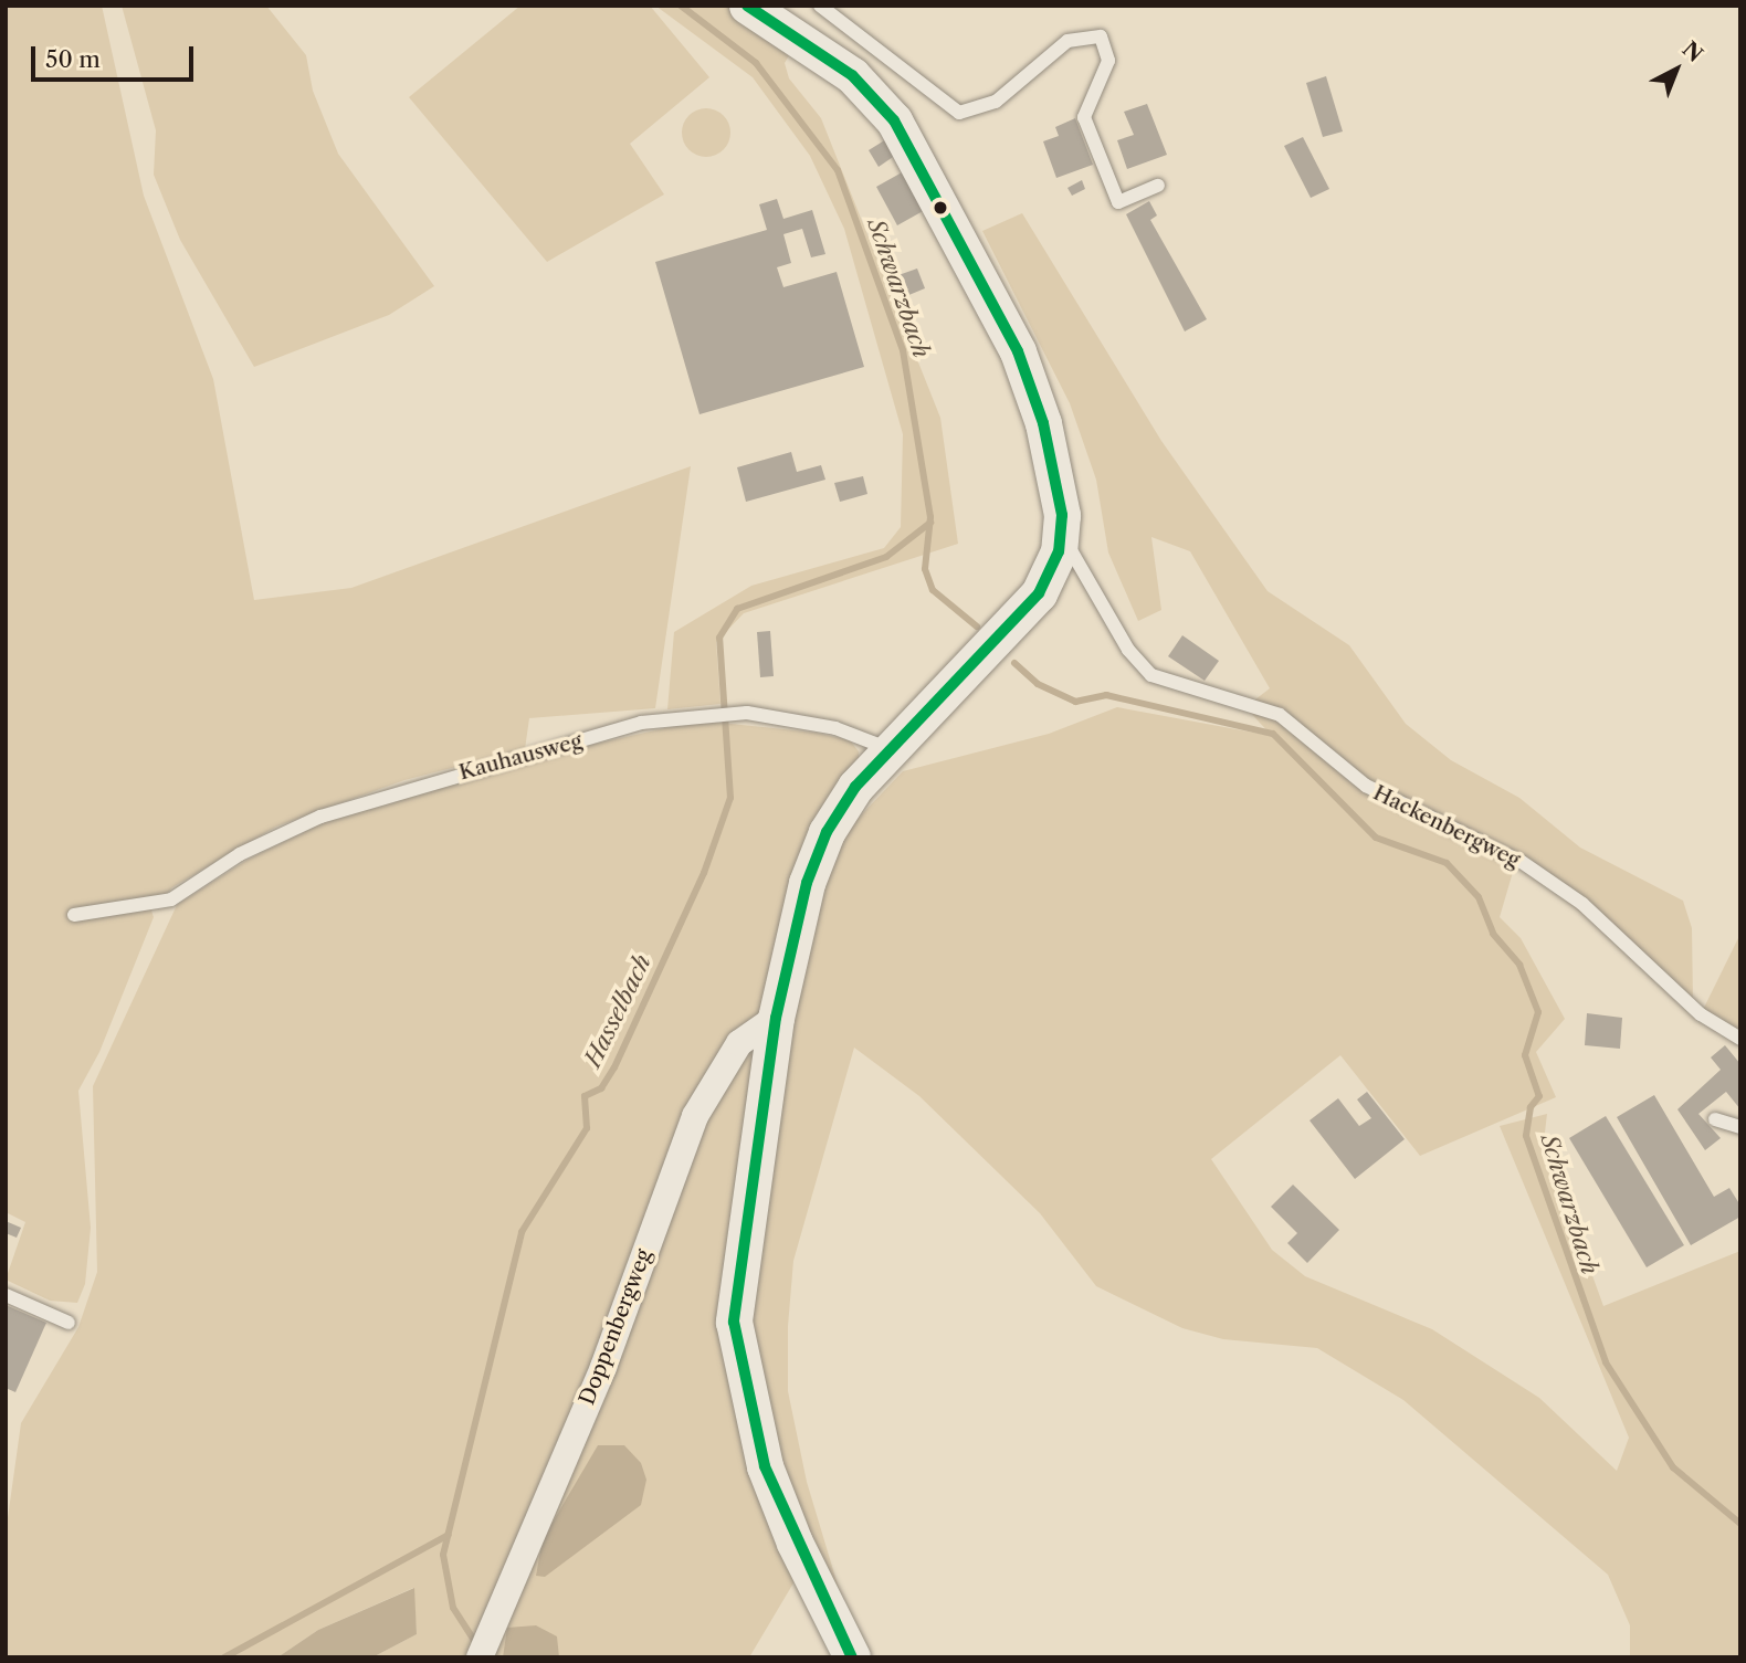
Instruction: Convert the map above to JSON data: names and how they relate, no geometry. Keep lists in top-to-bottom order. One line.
{"streets":{"street":["Doppenbergweg"],"lane":["Kauhausweg","Hackenbergweg"]},"water":["Schwarzbach","Hasselbach"],"scale_bar":"50 m","north":"top right"}
